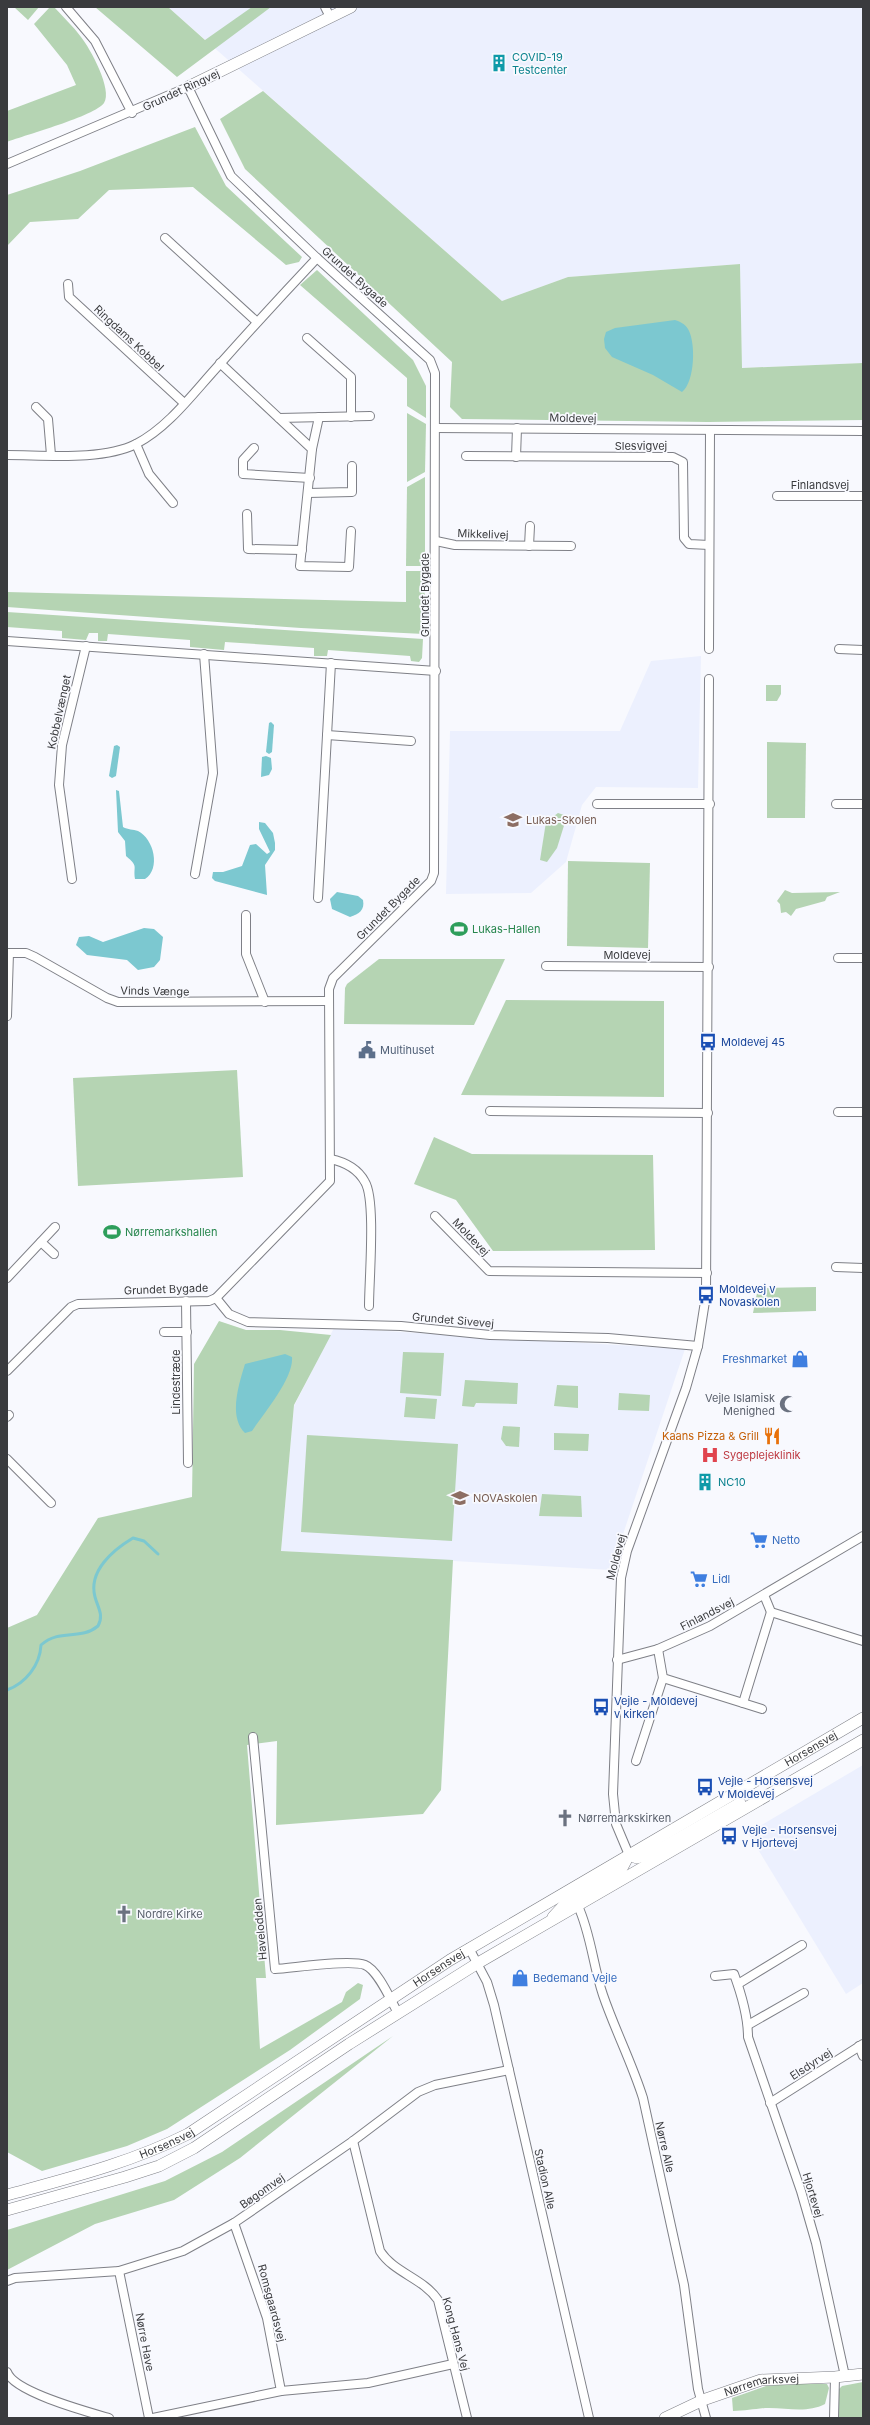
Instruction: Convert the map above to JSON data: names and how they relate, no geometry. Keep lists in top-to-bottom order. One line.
{"streets":{"main road":["Grundet Ringvej","Horsensvej","Nørremarksvej"],"street":["Grundet Bygade","Ringdams Kobbel","Moldevej","Slesvigvej","Finlandsvej","Mikkelivej","Kobbelvænget","Vinds Vænge","Grundet Sivevej","Lindestræde","Havelodden","Elsdyrvej","Nørre Alle","Stadion Alle","Bøgomvej","Hjortevej","Romsgaardsvej","Kong Hans Vej","Nørre Have"]},"crossings":[["Grundet Ringvej","Grundet Bygade"],["Grundet Bygade","Moldevej"],["Grundet Bygade","Mikkelivej"],["Grundet Bygade","Vinds Vænge"],["Grundet Bygade","Grundet Sivevej"],["Grundet Bygade","Lindestræde"],["Moldevej","Finlandsvej"],["Moldevej","Grundet Sivevej"],["Moldevej","Horsensvej"],["Horsensvej","Havelodden"],["Horsensvej","Nørre Alle"],["Horsensvej","Stadion Alle"],["Elsdyrvej","Hjortevej"],["Nørre Alle","Nørremarksvej"],["Stadion Alle","Bøgomvej"],["Bøgomvej","Romsgaardsvej"],["Bøgomvej","Kong Hans Vej"],["Bøgomvej","Nørre Have"],["Hjortevej","Nørremarksvej"]],"places":{"building":["COVID-19 Testcenter","NC10"],"school or university":["Lukas-Skolen","NOVAskolen"],"sports":["Lukas-Hallen","Nørremarkshallen"],"bus stop":["Moldevej 45","Moldevej v Novaskolen","Vejle - Moldevej v kirken","Vejle - Horsensvej v Moldevej","Vejle - Horsensvej v Hjortevej"],"public building":["Multihuset"],"shop":["Freshmarket","Bedemand Vejle"],"mosque":["Vejle Islamisk Menighed"],"restaurant":["Kaans Pizza & Grill"],"hospital":["Sygeplejeklinik"],"supermarket":["Netto","Lidl"],"church":["Nørremarkskirken","Nordre Kirke"]}}
